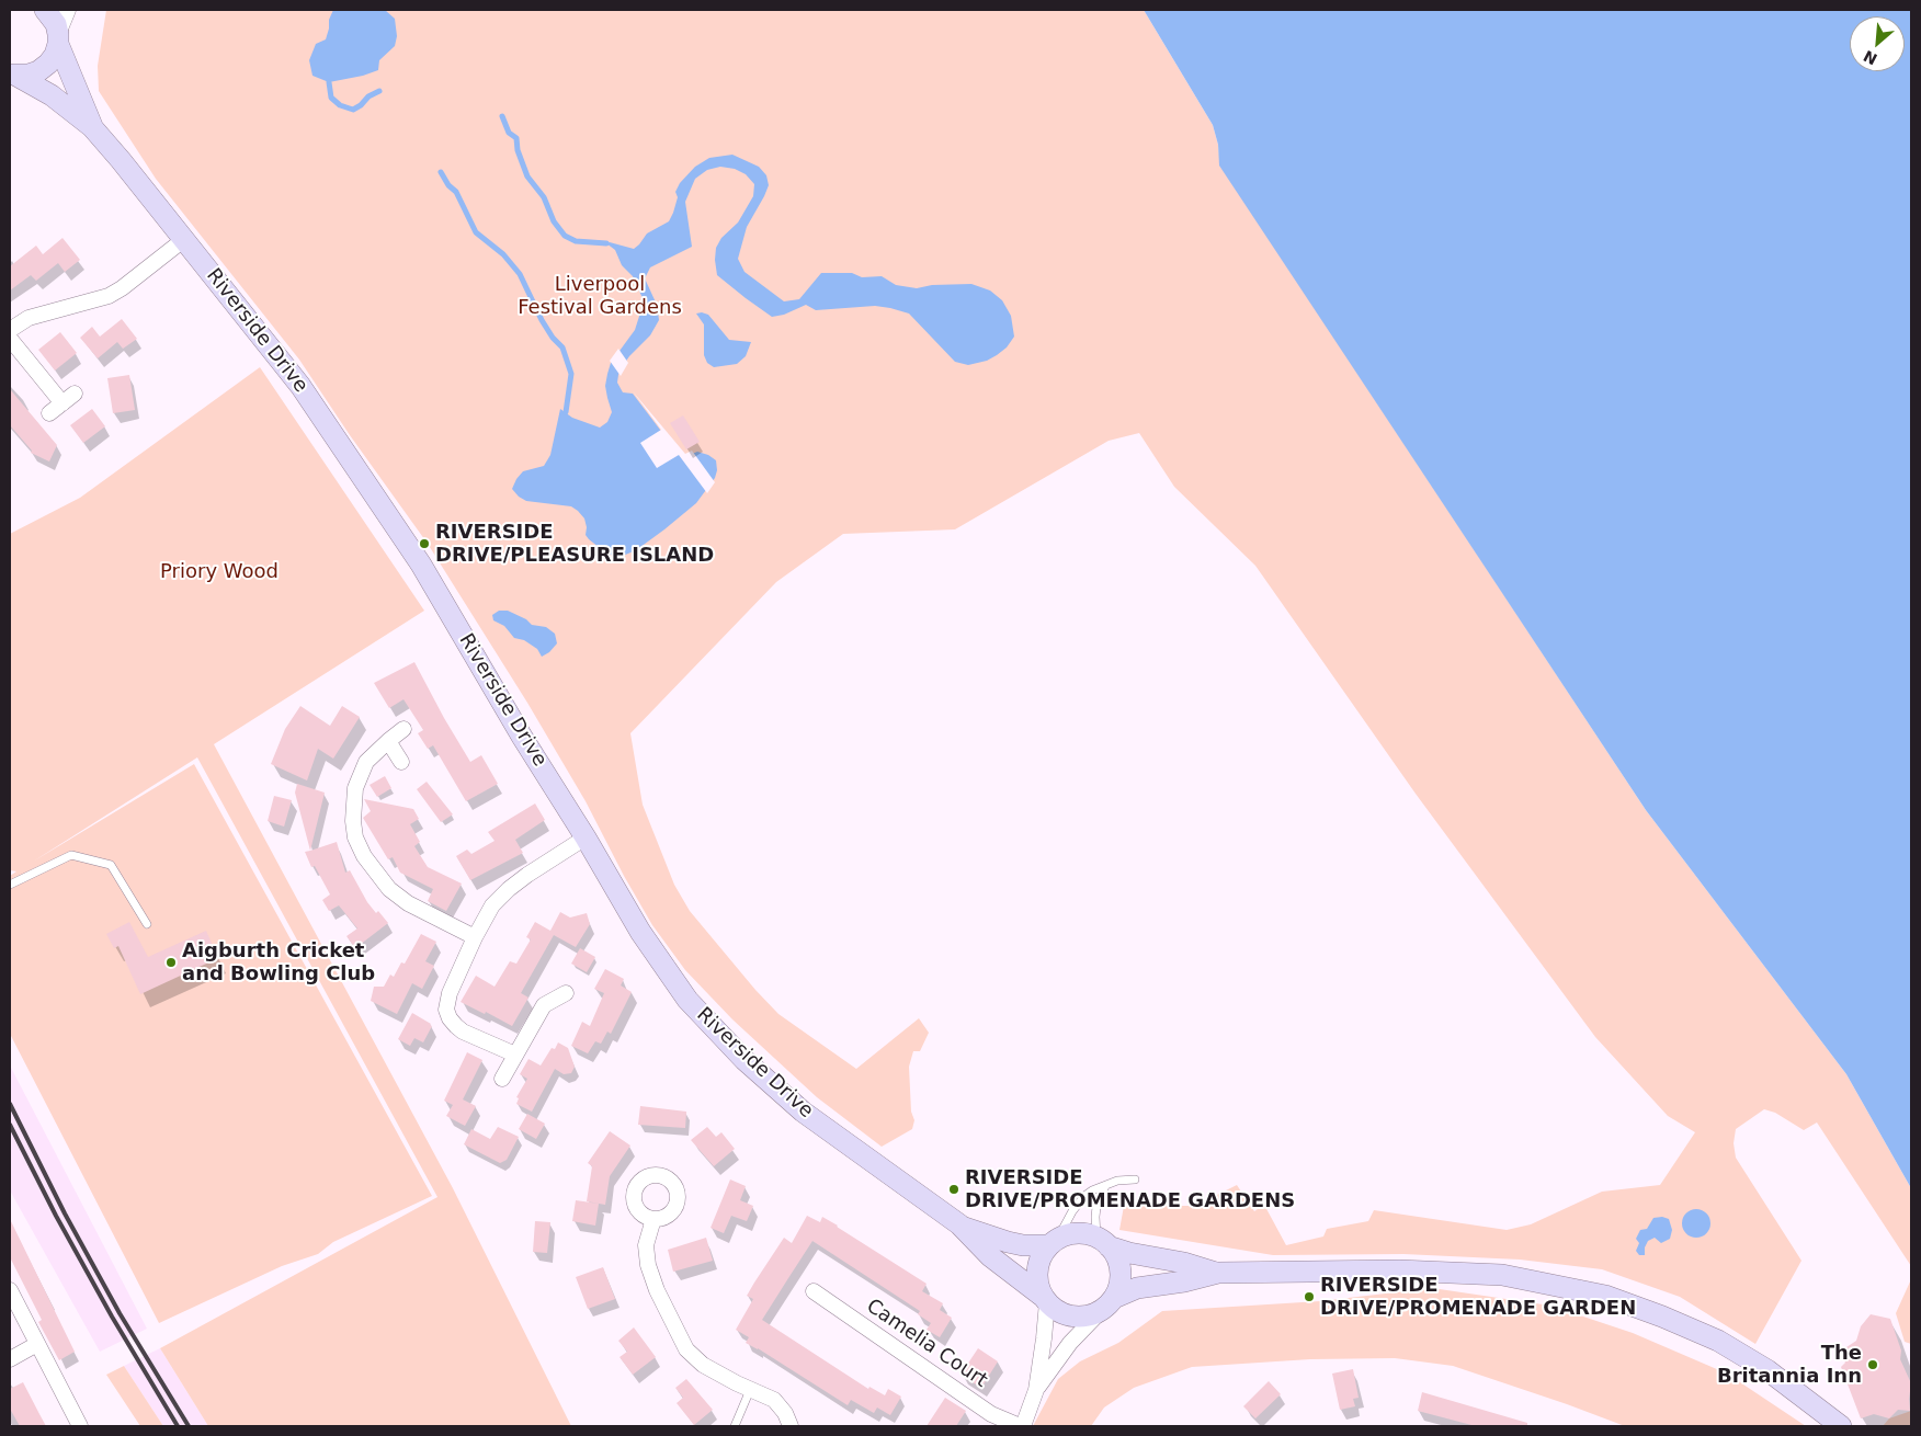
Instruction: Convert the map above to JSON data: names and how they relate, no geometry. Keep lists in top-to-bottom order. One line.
{"streets":{"street":["Riverside Drive","Camelia Court"]},"parks":["Liverpool Festival Gardens","Priory Wood"],"places":["RIVERSIDE DRIVE/PLEASURE ISLAND","Aigburth Cricket and Bowling Club","RIVERSIDE DRIVE/PROMENADE GARDENS","RIVERSIDE DRIVE/PROMENADE GARDEN","The Britannia Inn"],"north":"bottom left"}
